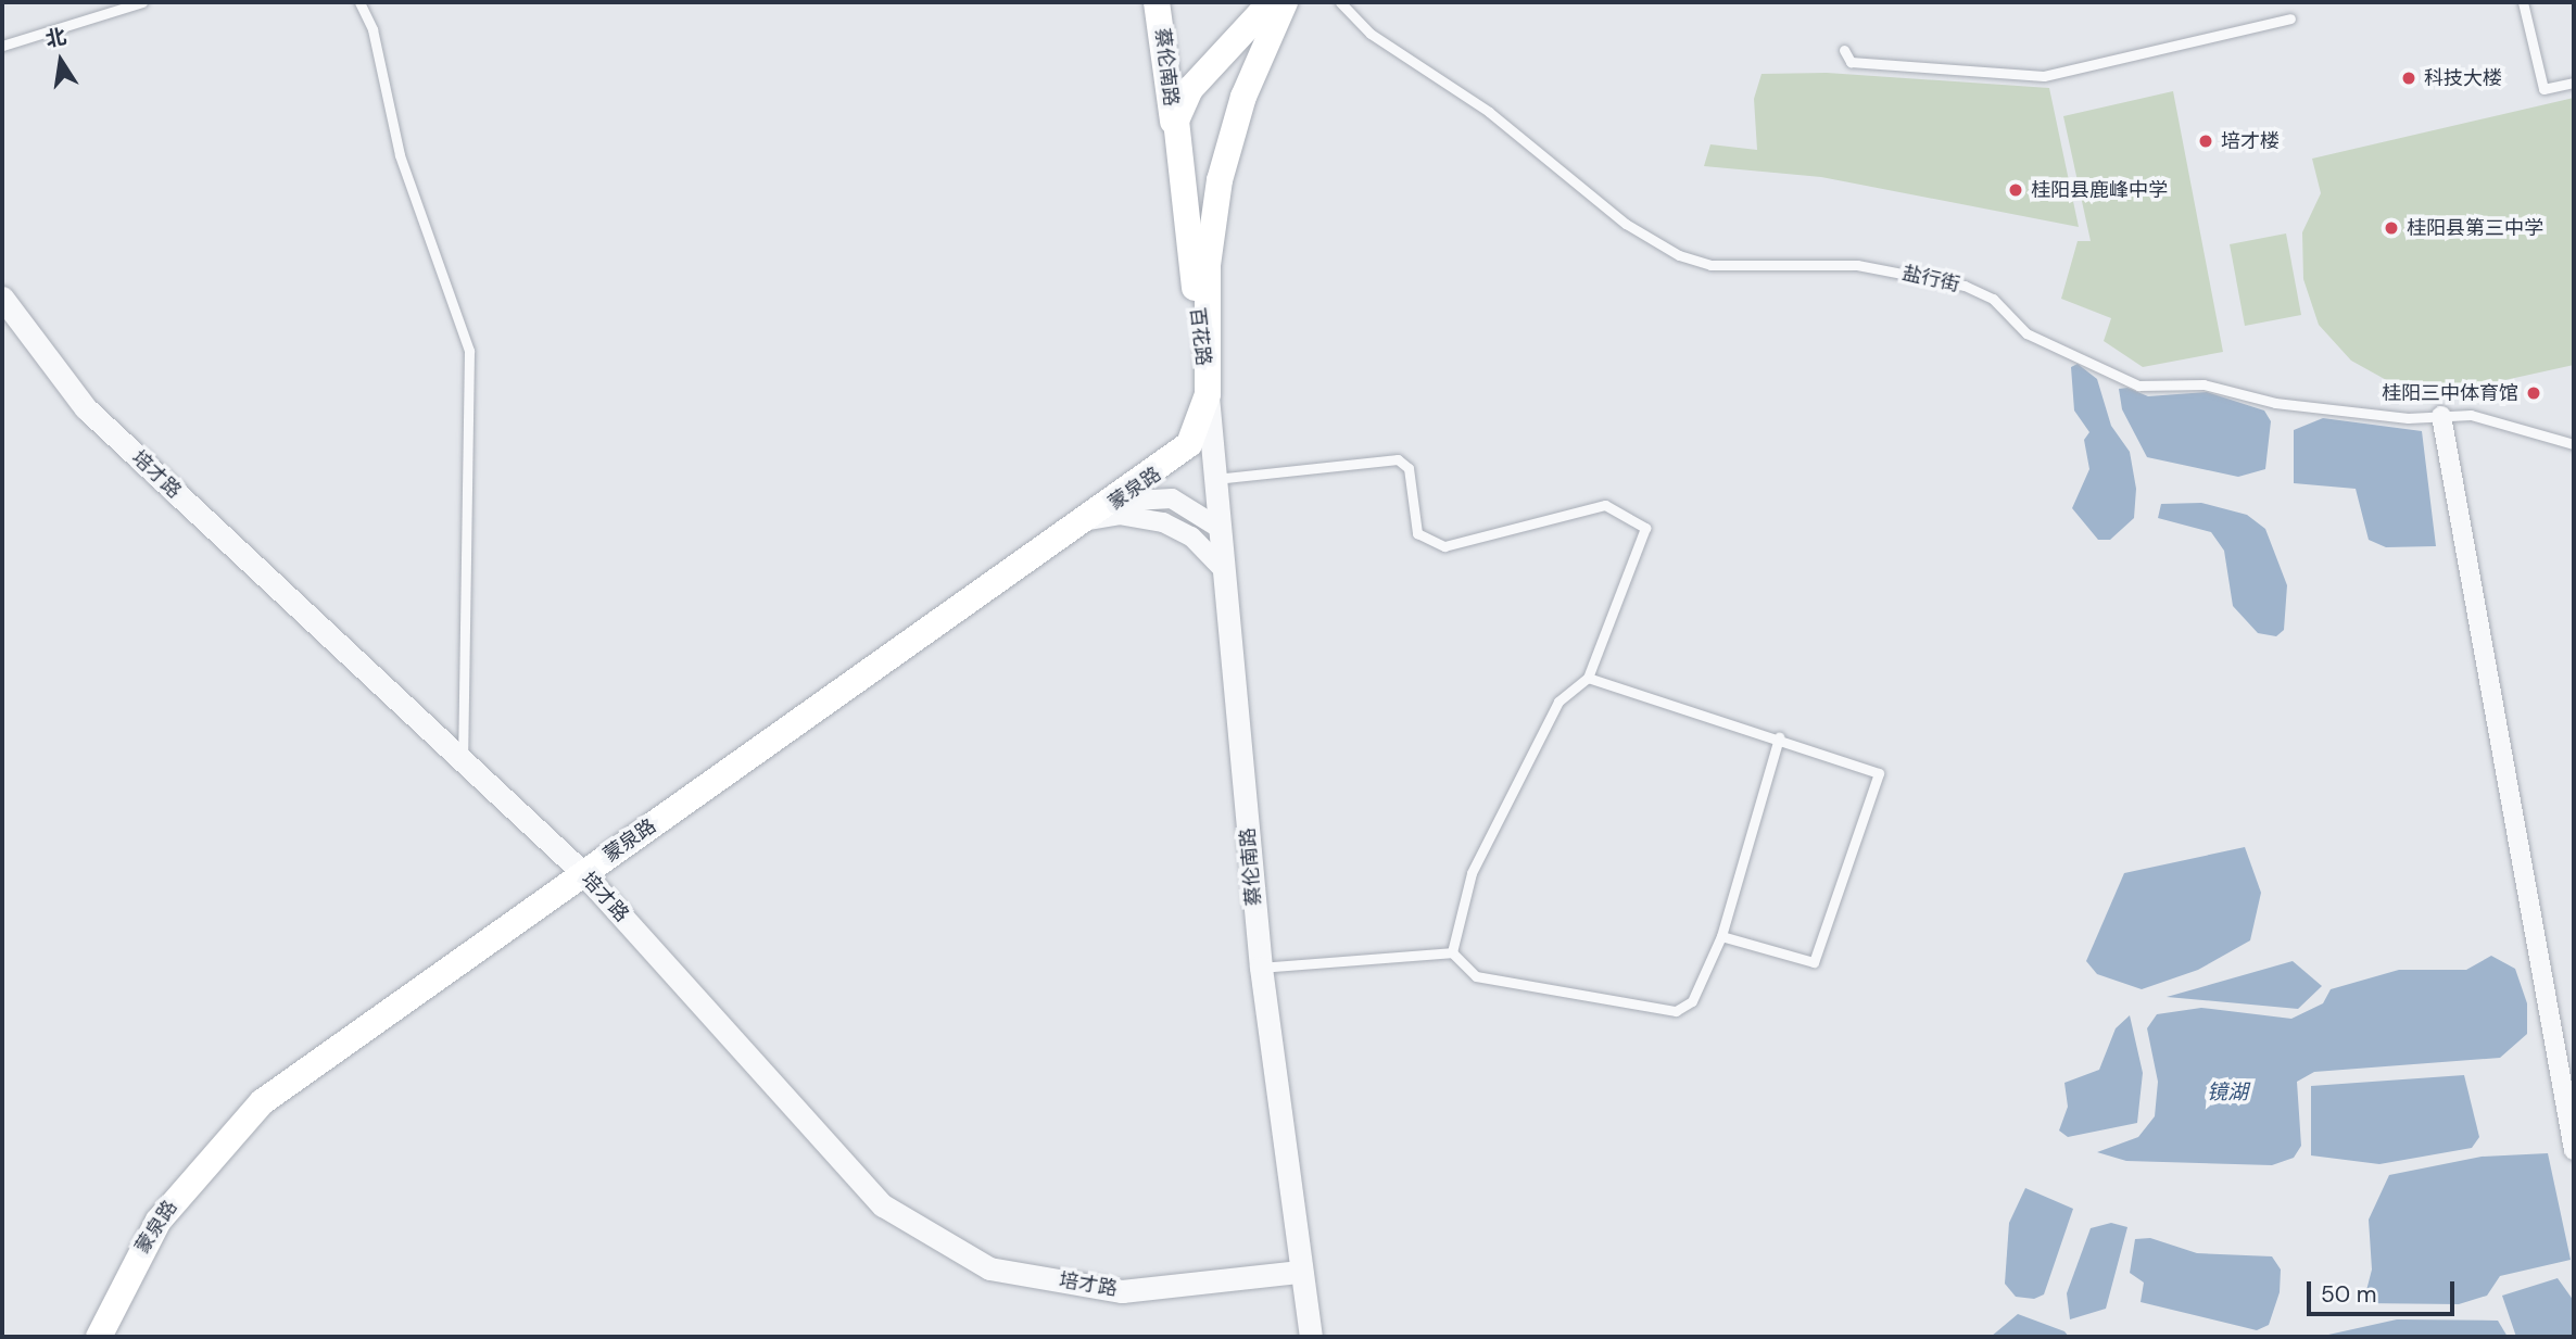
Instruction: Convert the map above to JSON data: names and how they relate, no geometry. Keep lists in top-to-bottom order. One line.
{"streets":{"main road":["蔡伦南路","百花路","蒙泉路"],"street":["培才路"],"lane":["盐行街"]},"crossings":[["蔡伦南路","百花路"],["蔡伦南路","培才路"],["蔡伦南路","蒙泉路"],["百花路","蒙泉路"],["培才路","蒙泉路"]],"water":["镜湖"],"places":["科技大楼","培才楼","桂阳县鹿峰中学","桂阳县第三中学","桂阳三中体育馆"],"scale_bar":"50 m","north":"top"}
